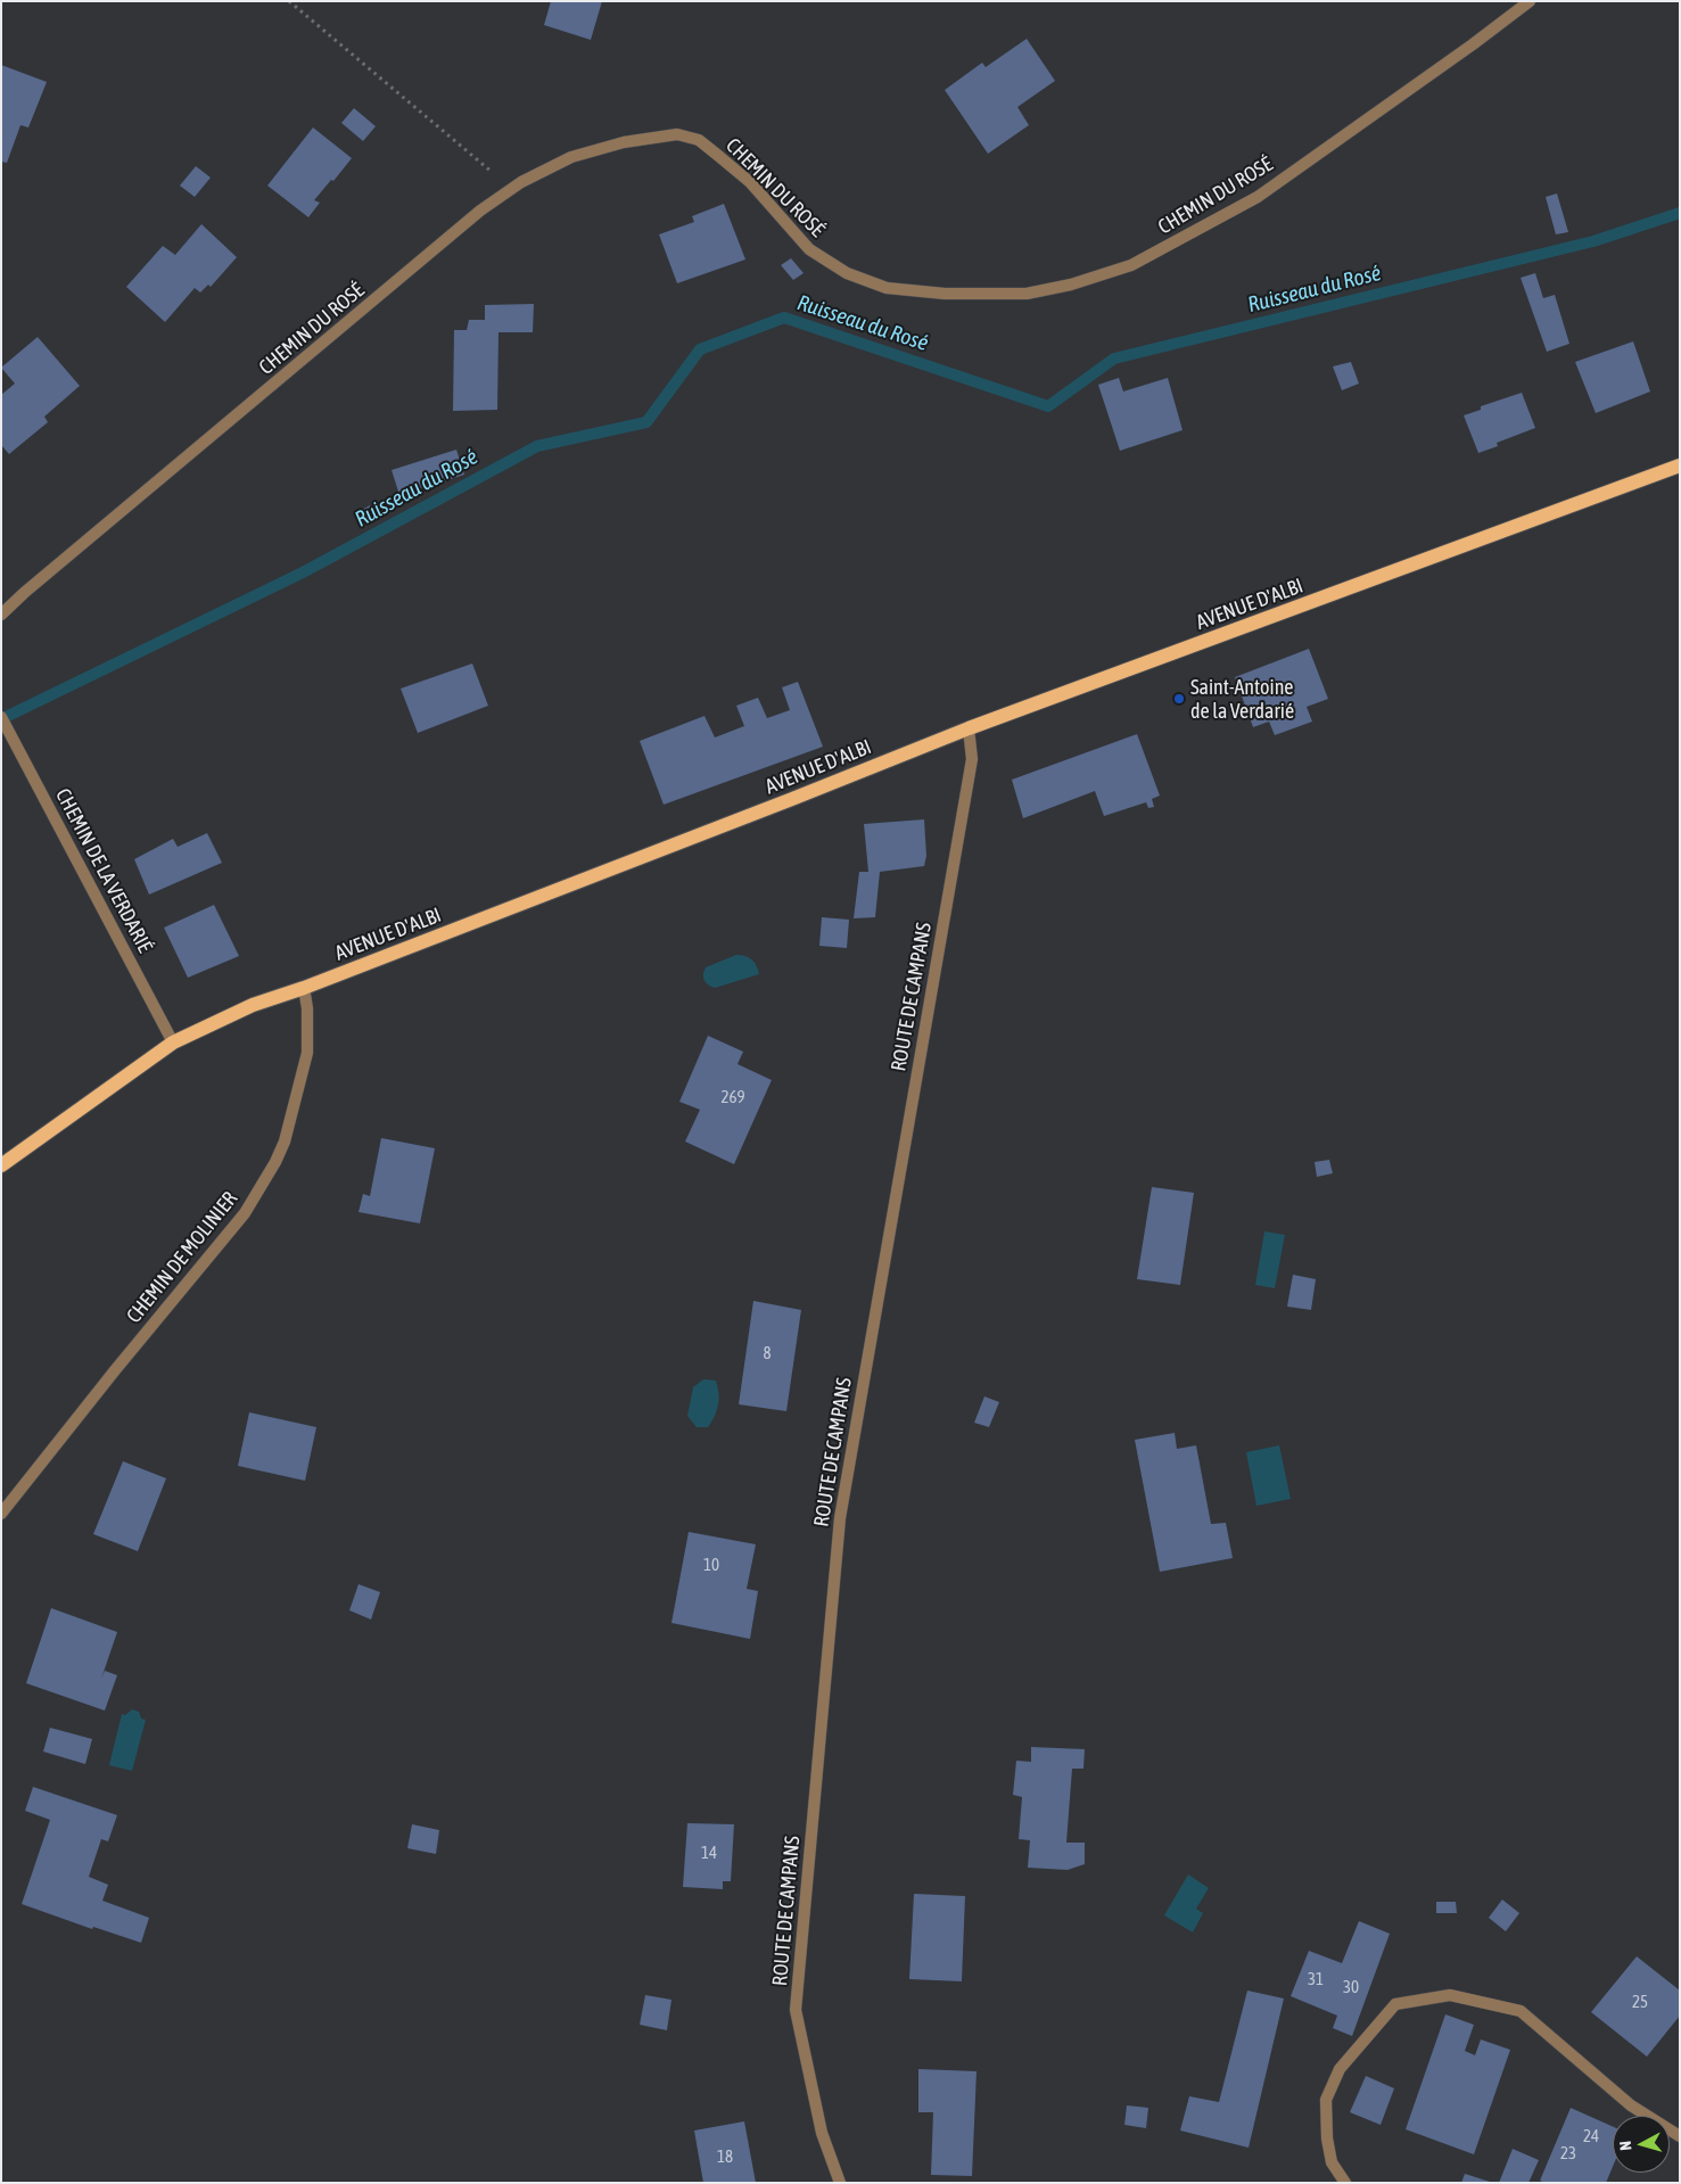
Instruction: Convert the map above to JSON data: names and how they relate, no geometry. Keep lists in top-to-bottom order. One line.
{"streets":{"main road":["AVENUE D'ALBI"],"street":["CHEMIN DU ROSÉ","CHEMIN DE LA VERDARIÉ","ROUTE DE CAMPANS","CHEMIN DE MOLINIER"]},"crossings":[["AVENUE D'ALBI","CHEMIN DE LA VERDARIÉ"],["AVENUE D'ALBI","ROUTE DE CAMPANS"],["AVENUE D'ALBI","CHEMIN DE MOLINIER"]],"water":["Ruisseau du Rosé"],"places":["Saint-Antoine de la Verdarié"],"house_numbers":["269","8","10","14","31","30","25","24","23","18"],"north":"left"}
